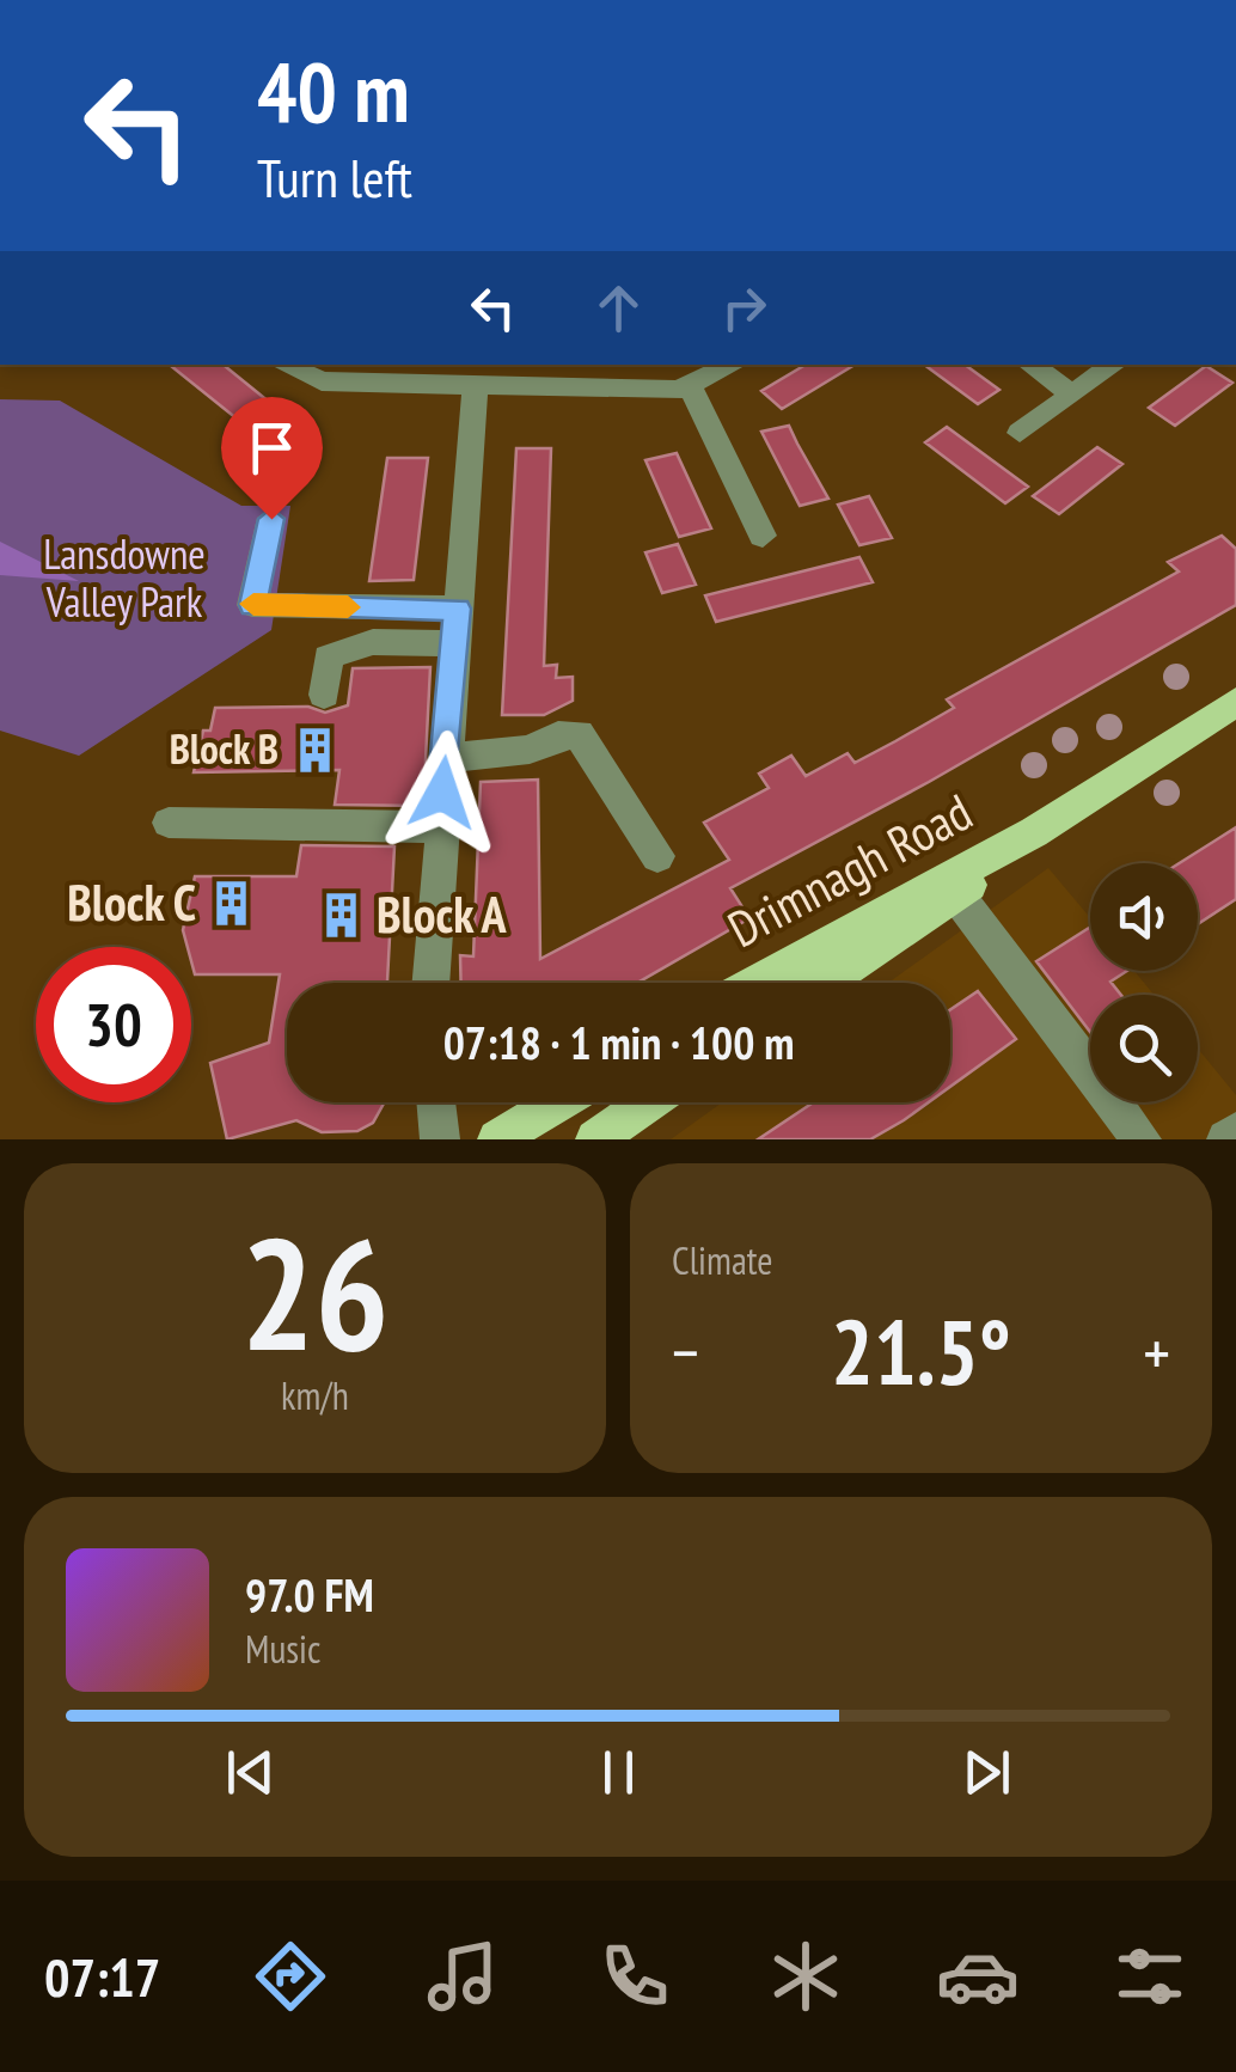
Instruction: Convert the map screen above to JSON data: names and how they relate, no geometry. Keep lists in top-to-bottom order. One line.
{"streets":{"main road":["Drimnagh Road"]},"parks":["Lansdowne Valley Park"],"places":{"building":["Block B","Block C","Block A"]},"page":{"turn":["40 m","Turn left"],"limit":"30","trip":"07:18 · 1 min · 100 m","tile":[["26","km/h"],"Climate"],"heat":["−","21.5°","+"],"song":["97.0 FM","Music"],"tabs":"07:17"}}
